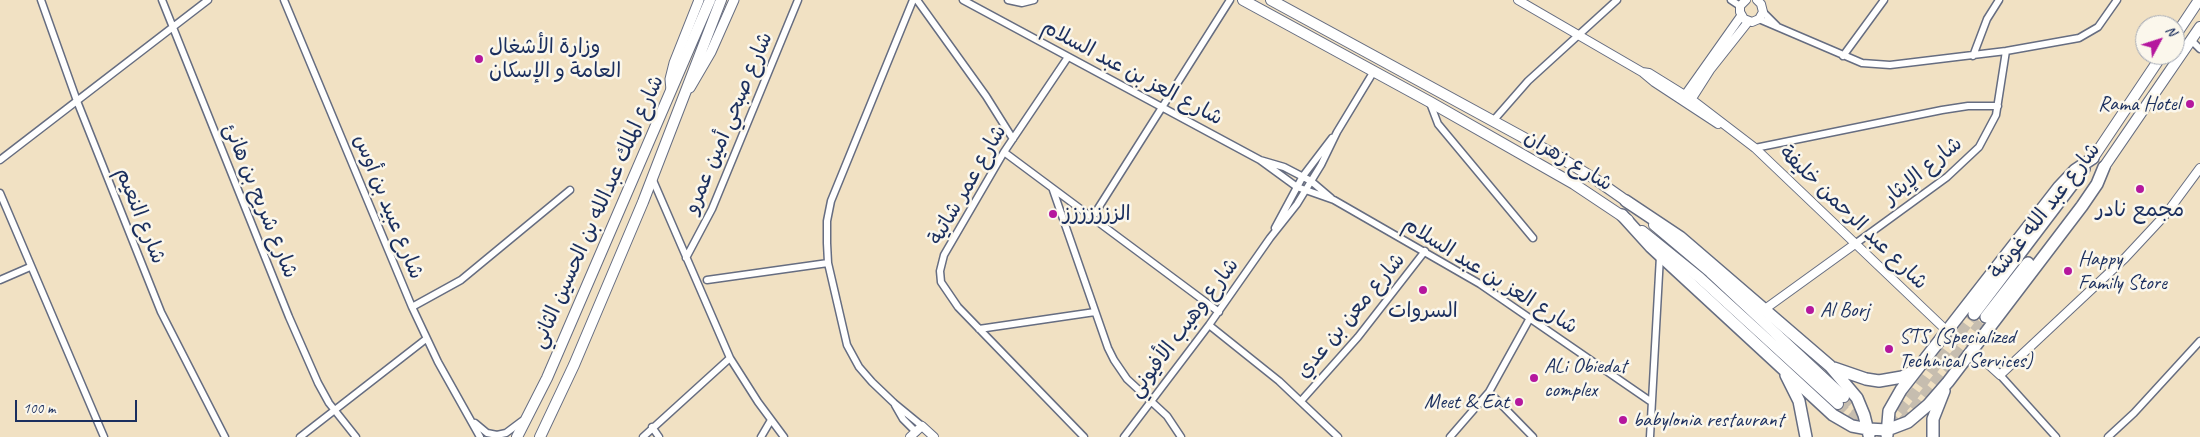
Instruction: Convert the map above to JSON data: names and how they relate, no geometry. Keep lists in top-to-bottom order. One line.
{"streets":{"highway":["شارع عبد الله غوشة"],"main road":["شارع زهران","شارع الملك عبدالله بن الحسين الثاني"],"street":["شارع العز بن عبد السلام","شارع صبحي أمين عمرو","شارع الإيثار","شارع عمر شاتية","شارع شريح بن هانئ","شارع عبيد بن أوس","شارع النعيم","شارع عبد الرحمن خليفة","شارع معن بن عدي","شارع وهيب الأفيوني"]},"crossings":[["شارع العز بن عبد السلام","شارع عمر شاتية"],["شارع العز بن عبد السلام","شارع معن بن عدي"],["شارع العز بن عبد السلام","شارع وهيب الأفيوني"],["شارع صبحي أمين عمرو","شارع الملك عبدالله بن الحسين الثاني"],["شارع زهران","شارع وهيب الأفيوني"],["شارع الإيثار","شارع عبد الرحمن خليفة"],["شارع عبيد بن أوس","شارع الملك عبدالله بن الحسين الثاني"]],"places":["وزارة الأشغال العامة و الإسكان","Rama Hotel","مجمع نادر","الززززززز","Happy Family Store","السروات","Al Borj","STS (Specialized Technical Services)","ALi Obiedat complex","Meet & Eat","babylonia restaurant"],"scale_bar":"100 m","north":"top right"}
